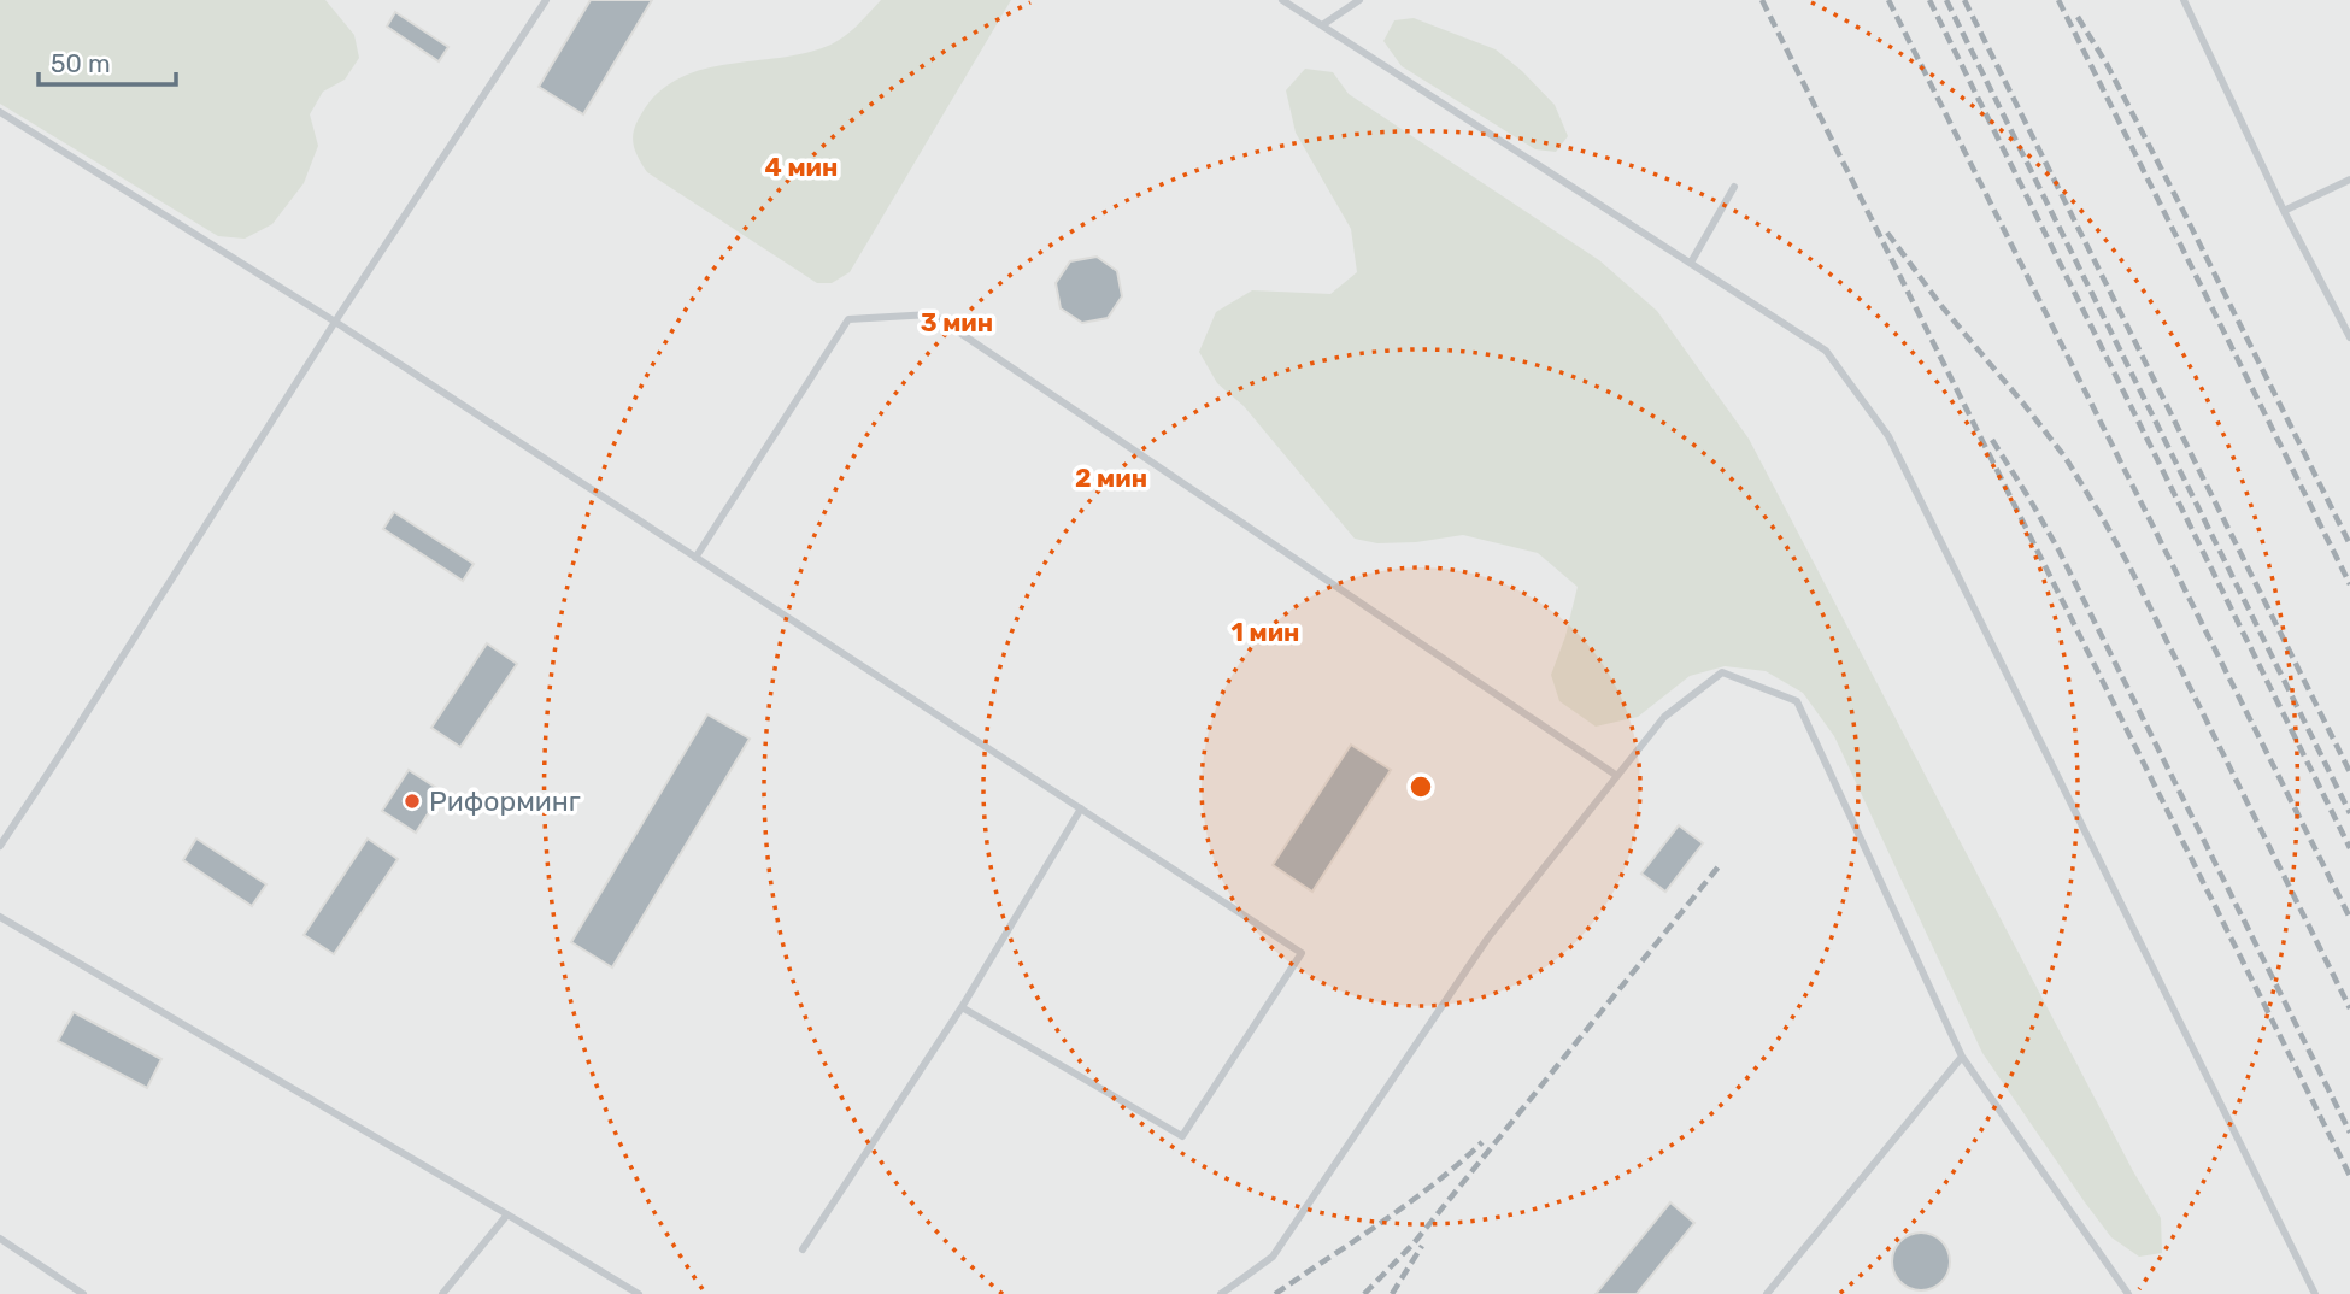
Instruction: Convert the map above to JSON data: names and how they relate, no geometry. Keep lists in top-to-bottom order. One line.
{"places":["Риформинг"],"scale_bar":"50 m","rings":["4 мин","3 мин","2 мин","1 мин"]}
